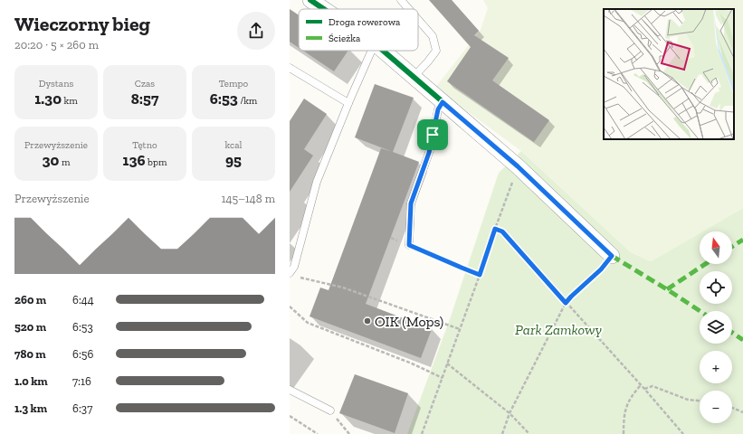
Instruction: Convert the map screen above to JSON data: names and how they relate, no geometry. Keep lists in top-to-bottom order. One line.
{"parks":["Park Zamkowy"],"places":["OIK (Mops)"],"legend":["Droga rowerowa","Ścieżka"],"north":"top","page":{"heading":["Wieczorny bieg","20:20 · 5 × 260 m"],"stats":[["Dystans","1.30 km"],["Czas","8:57"],["Tempo","6:53 /km"],["Przewyższenie","30 m"],["Tętno","136 bpm"],["kcal","95"]],"chart":["Przewyższenie","145–148 m"],"map_buttons":["+","−"],"list":[{"name":"260 m","note":"6:44"},{"name":"520 m","note":"6:53"},{"name":"780 m","note":"6:56"},{"name":"1.0 km","note":"7:16"},{"name":"1.3 km","note":"6:37"}]}}
